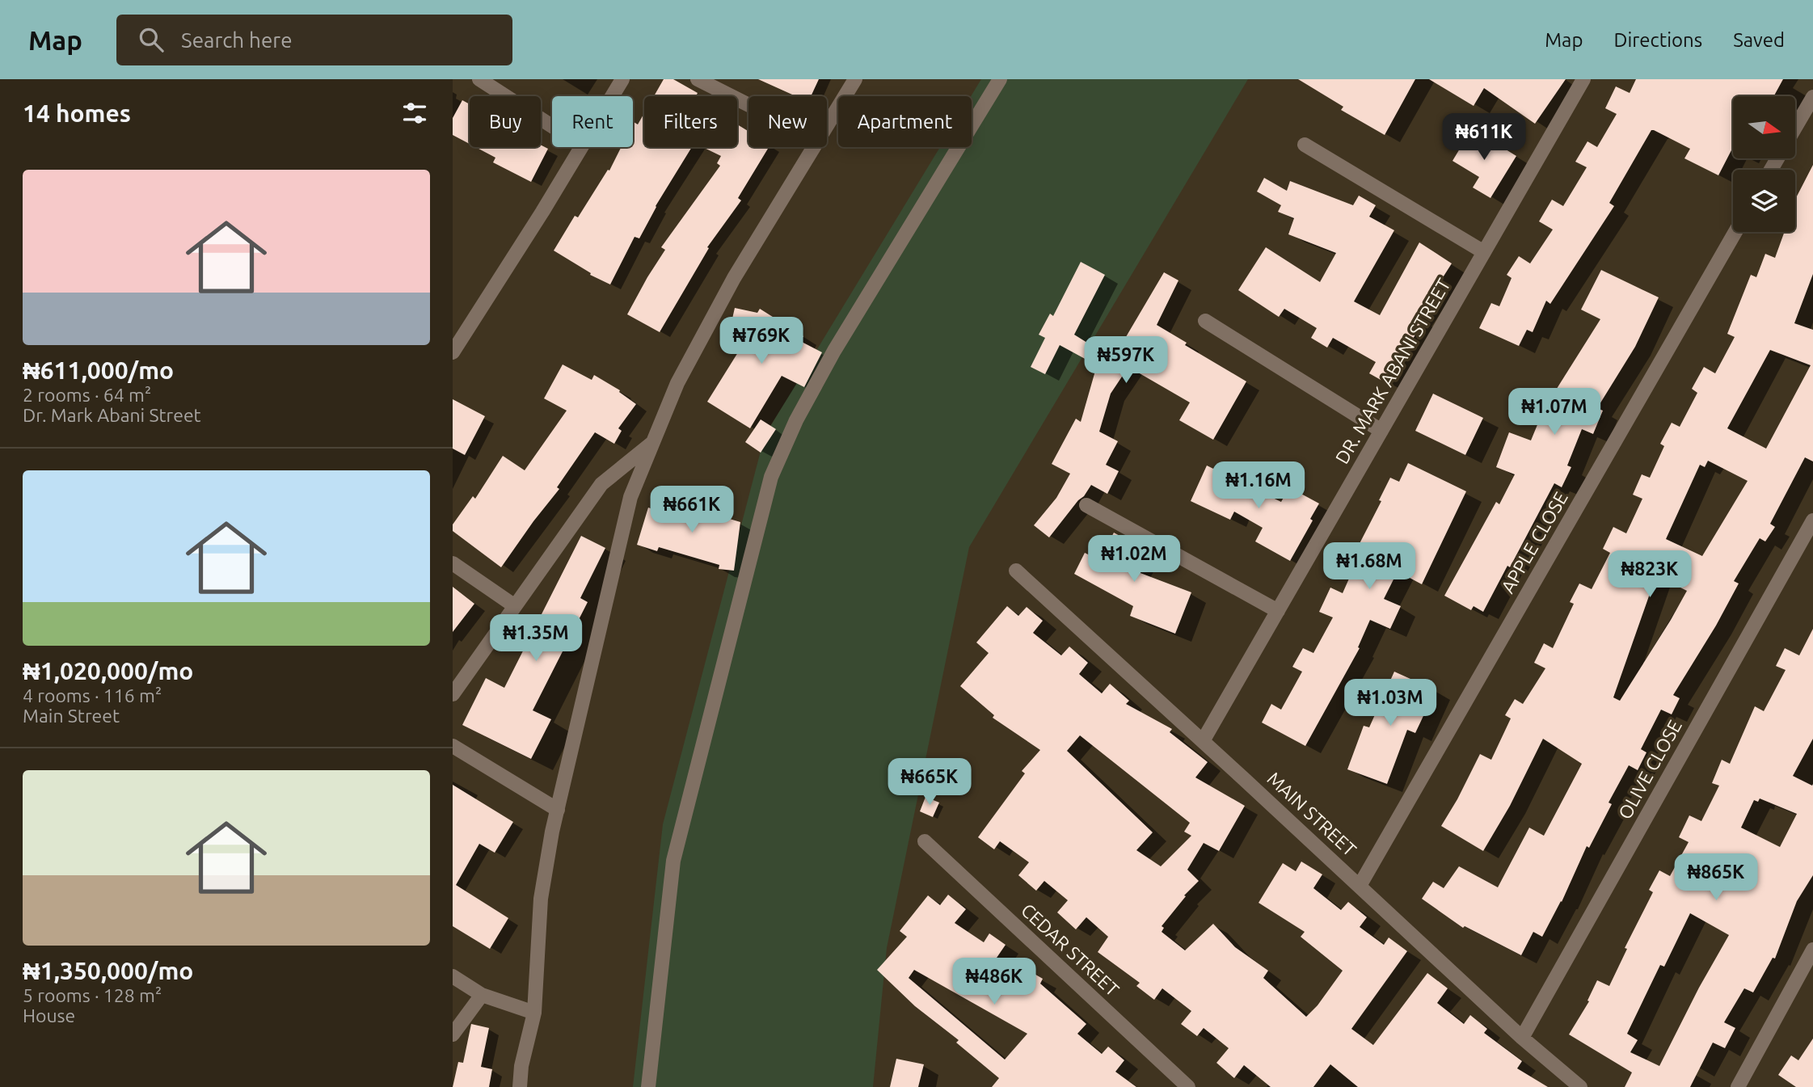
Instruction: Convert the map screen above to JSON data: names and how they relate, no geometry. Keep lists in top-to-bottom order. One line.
{"streets":{"street":["DR. MARK ABANI STREET","APPLE CLOSE","OLIVE CLOSE","MAIN STREET","CEDAR STREET"]},"crossings":[["DR. MARK ABANI STREET","MAIN STREET"],["APPLE CLOSE","MAIN STREET"],["OLIVE CLOSE","MAIN STREET"]],"north":"right","page":{"header":"Map","search":"Search here","nav":["Map","Directions","Saved"],"heading":"14 homes","chip":["Buy","Rent","Filters","New","Apartment"],"price":["₦611K","₦769K","₦597K","₦1.07M","₦1.16M","₦661K","₦1.02M","₦1.68M","₦823K","₦1.35M","₦1.03M","₦665K","₦865K","₦486K"],"list":[{"name":"₦611,000/mo","note":"2 rooms · 64 m² · Dr. Mark Abani Street"},{"name":"₦1,020,000/mo","note":"4 rooms · 116 m² · Main Street"},{"name":"₦1,350,000/mo","note":"5 rooms · 128 m² · House"}]}}
